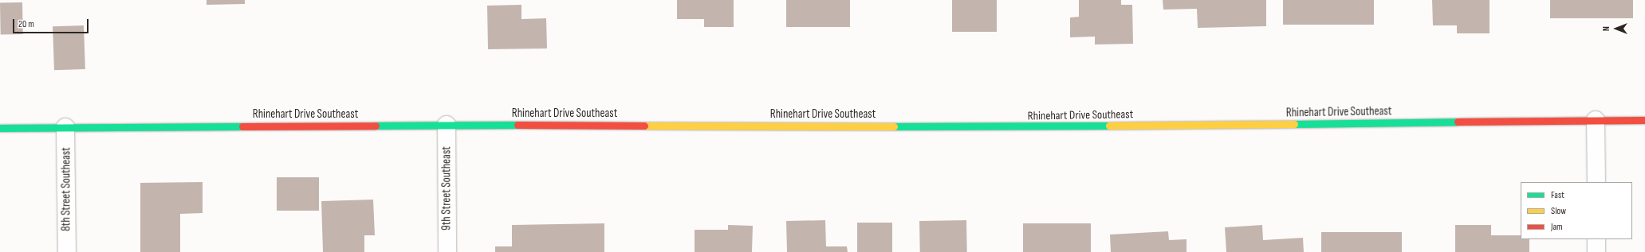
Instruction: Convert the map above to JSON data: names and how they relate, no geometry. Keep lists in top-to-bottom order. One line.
{"streets":{"street":["Rhinehart Drive Southeast","9th Street Southeast","8th Street Southeast"]},"crossings":[["Rhinehart Drive Southeast","9th Street Southeast"],["Rhinehart Drive Southeast","8th Street Southeast"]],"legend":["Fast","Slow","Jam"],"scale_bar":"20 m","north":"left"}
